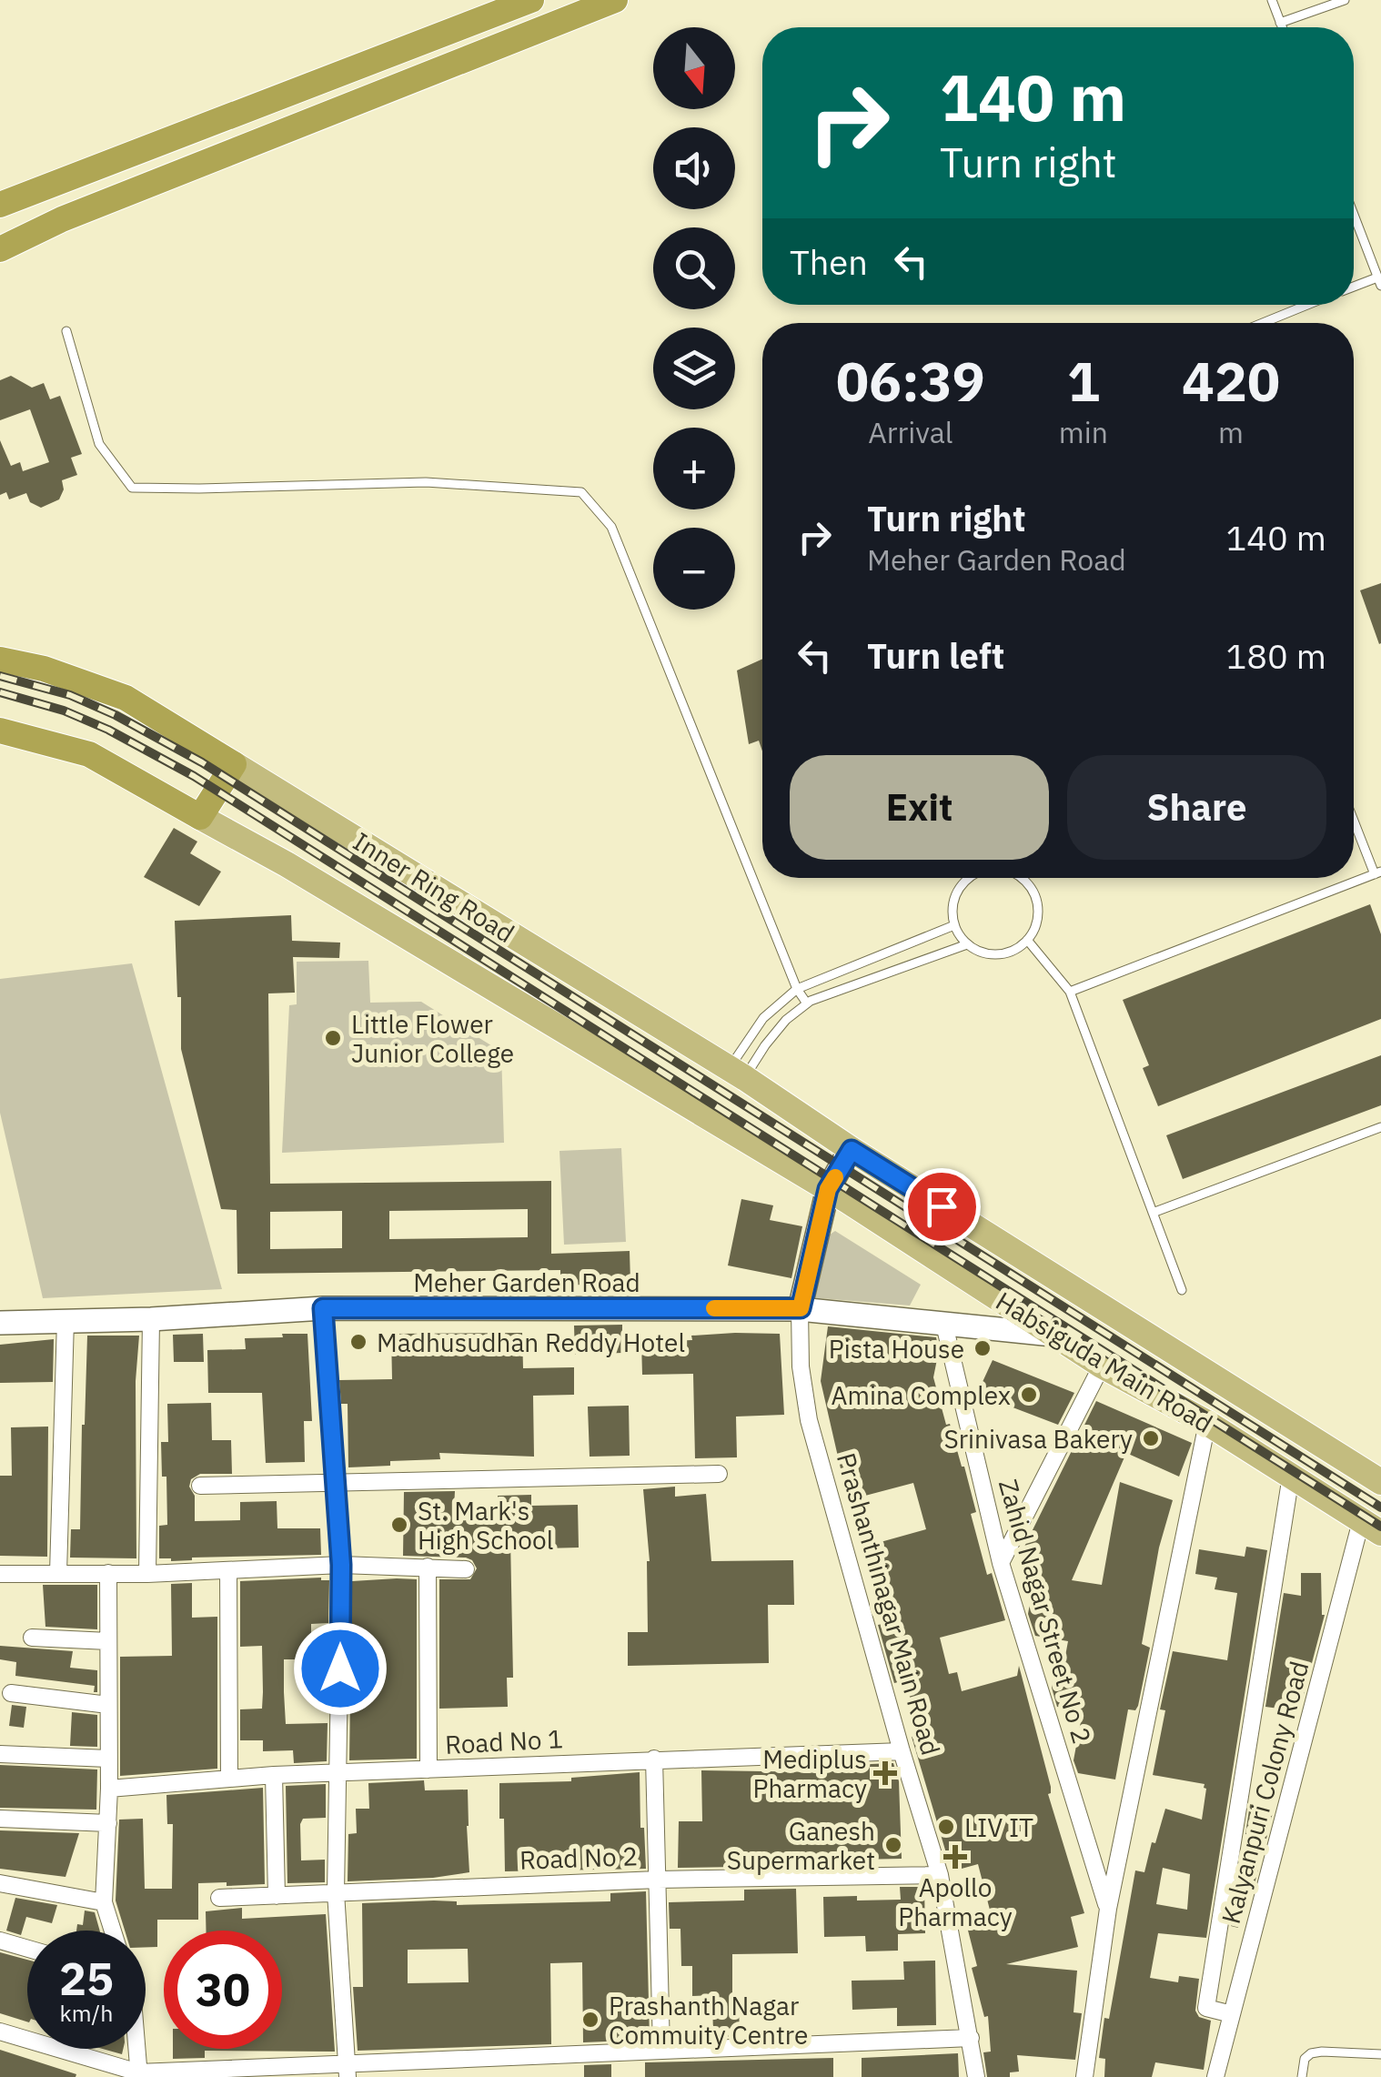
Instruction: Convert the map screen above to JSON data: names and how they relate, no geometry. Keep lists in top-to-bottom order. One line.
{"streets":{"highway":["Inner Ring Road"],"main road":["Meher Garden Road","Habsiguda Main Road","Prashanthinagar Main Road"],"street":["Zahid Nagar Street No 2","Road No 1","Kalyanpuri Colony Road","Road No 2"]},"crossings":[["Inner Ring Road","Habsiguda Main Road"],["Inner Ring Road","Prashanthinagar Main Road"],["Meher Garden Road","Habsiguda Main Road"],["Meher Garden Road","Prashanthinagar Main Road"],["Meher Garden Road","Zahid Nagar Street No 2"],["Habsiguda Main Road","Prashanthinagar Main Road"],["Habsiguda Main Road","Kalyanpuri Colony Road"],["Prashanthinagar Main Road","Road No 1"],["Prashanthinagar Main Road","Road No 2"]],"places":{"other":["Little Flower Junior College","Madhusudhan Reddy Hotel","Pista House","Amina Complex","Srinivasa Bakery","St. Mark's High School","LIV IT","Ganesh Supermarket","Prashanth Nagar Commuity Centre"],"health":["Mediplus Pharmacy","Apollo Pharmacy"]},"north":"bottom","page":{"map_buttons":["+","−"],"turn":["140 m","Turn right"],"then":"Then","eta":["06:39","Arrival","1","min","420","m"],"list":[{"name":"Turn right","note":"Meher Garden Road","value":"140 m"},{"name":"Turn left","value":"180 m"}],"buttons":["Exit","Share"],"speed":"25 km/h","limit":"30"}}
